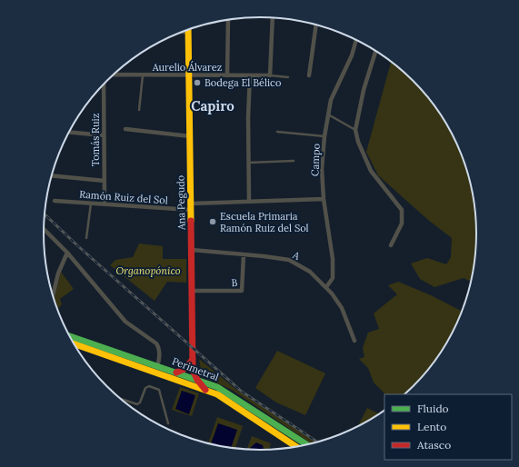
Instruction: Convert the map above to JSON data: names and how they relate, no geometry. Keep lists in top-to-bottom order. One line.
{"streets":{"main road":["Ana Pegudo","Perimetral"],"street":["Aurelio Álvarez","Tomás Ruiz","Campo","Ramón Ruiz del Sol","A","B"]},"crossings":[["Aurelio Álvarez","Ana Pegudo"],["Tomás Ruiz","Ramón Ruiz del Sol"],["Campo","Ramón Ruiz del Sol"],["Campo","A"],["Ramón Ruiz del Sol","Ana Pegudo"],["Ana Pegudo","A"],["Ana Pegudo","B"],["Ana Pegudo","Perimetral"],["A","B"]],"districts":["Capiro"],"parks":["Organopónico"],"places":["Bodega El Bélico","Escuela Primaria Ramón Ruiz del Sol"],"legend":["Fluido","Lento","Atasco"]}
